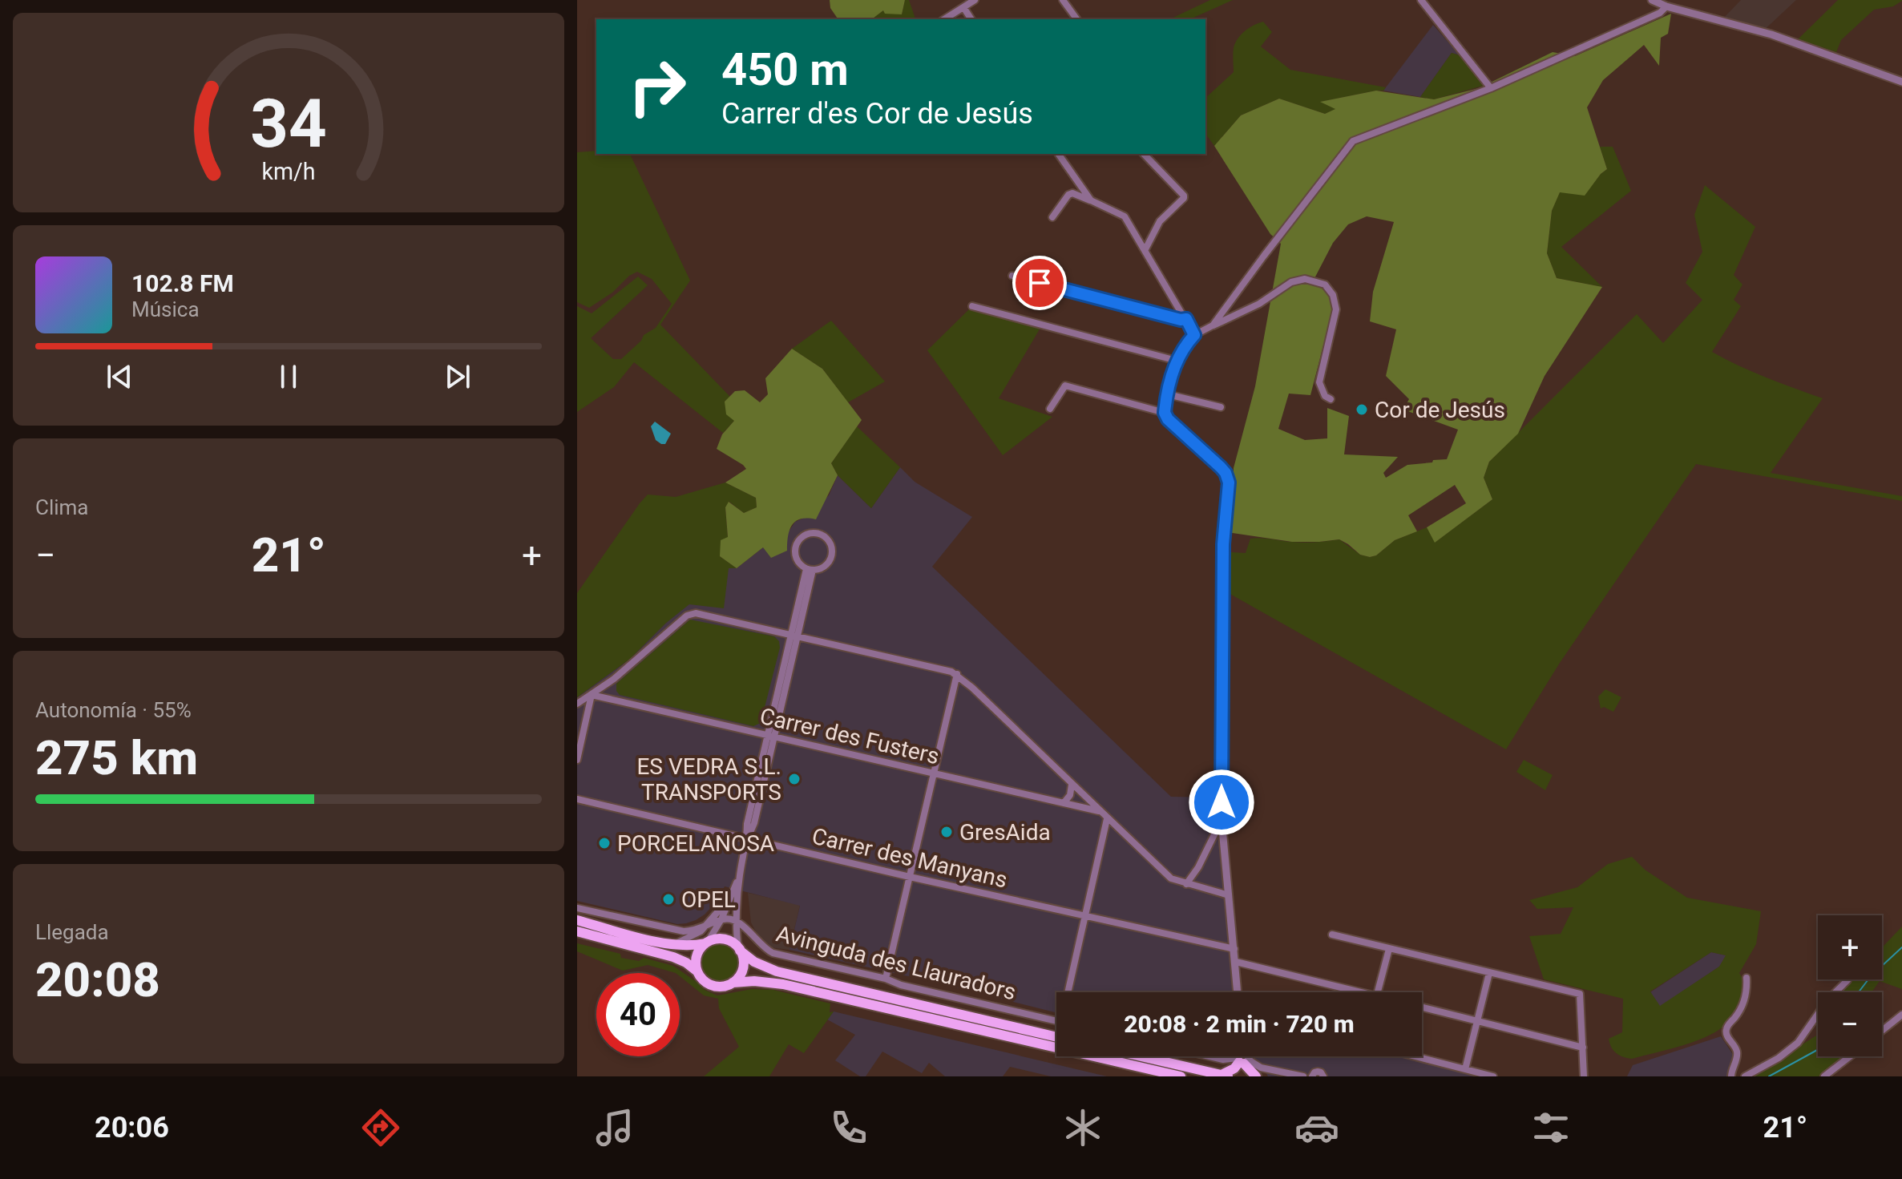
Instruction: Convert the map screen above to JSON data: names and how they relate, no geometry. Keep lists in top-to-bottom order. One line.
{"streets":{"street":["Carrer des Fusters","Carrer des Manyans","Avinguda des Llauradors"]},"places":["Cor de Jesús","ES VEDRA S.L. TRANSPORTS","GresAida","PORCELANOSA","OPEL"],"page":{"turn":["450 m","Carrer d'es Cor de Jesús"],"song":["102.8 FM","Música"],"tile":["Clima",["Autonomía · 55%","275 km"],["Llegada","20:08"]],"heat":["−","21°","+"],"map_buttons":["+","−"],"limit":"40","trip":"20:08 · 2 min · 720 m","tabs":["20:06","21°"],"gauge":["34","km/h"]}}
